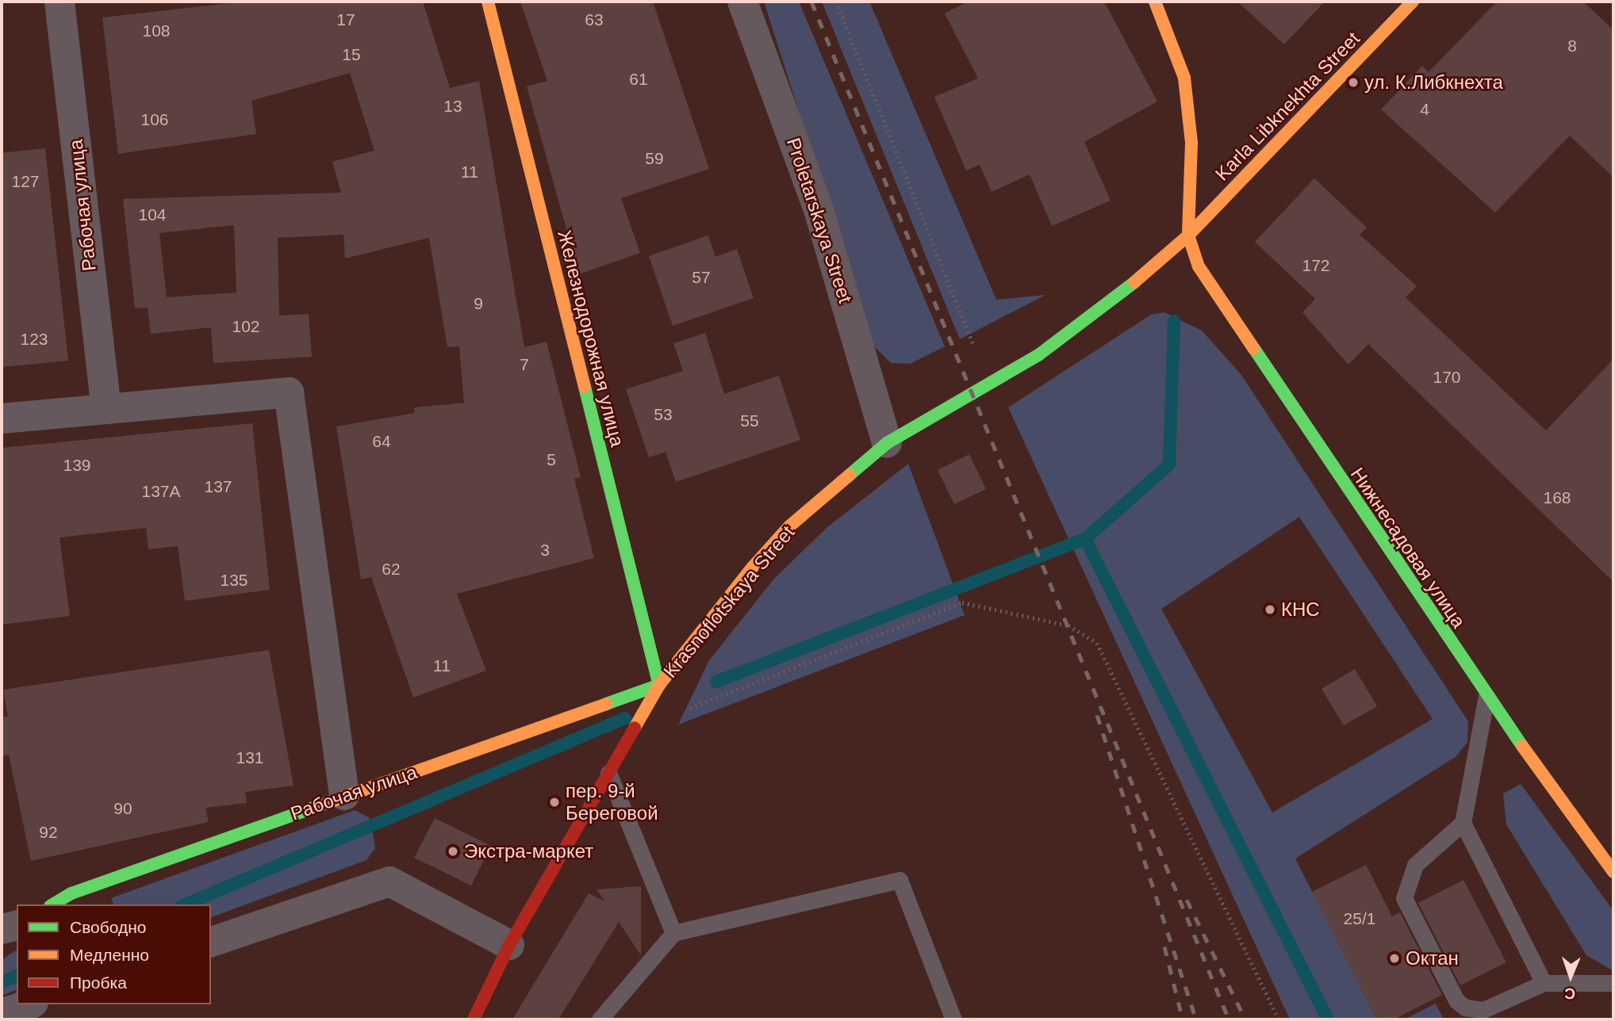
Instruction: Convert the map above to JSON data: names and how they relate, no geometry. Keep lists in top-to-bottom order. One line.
{"streets":{"street":["Karla Libknekhta Street","Рабочая улица","Proletarskaya Street","Железнодорожная улица","Нижнесадовая улица","Krasnoflotskaya Street"]},"crossings":[["Karla Libknekhta Street","Нижнесадовая улица"],["Karla Libknekhta Street","Krasnoflotskaya Street"],["Рабочая улица","Железнодорожная улица"],["Рабочая улица","Krasnoflotskaya Street"],["Proletarskaya Street","Krasnoflotskaya Street"],["Железнодорожная улица","Krasnoflotskaya Street"],["Нижнесадовая улица","Krasnoflotskaya Street"]],"places":["ул. К.Либкнехта","КНС","пер. 9-й Береговой","Экстра-маркет","Октан"],"house_numbers":["17","63","108","8","15","61","13","4","106","59","11","127","104","172","57","9","102","123","7","170","53","55","64","5","139","137","137А","168","3","62","135","11","131","90","92","25/1"],"legend":["Свободно","Медленно","Пробка"],"north":"bottom"}
